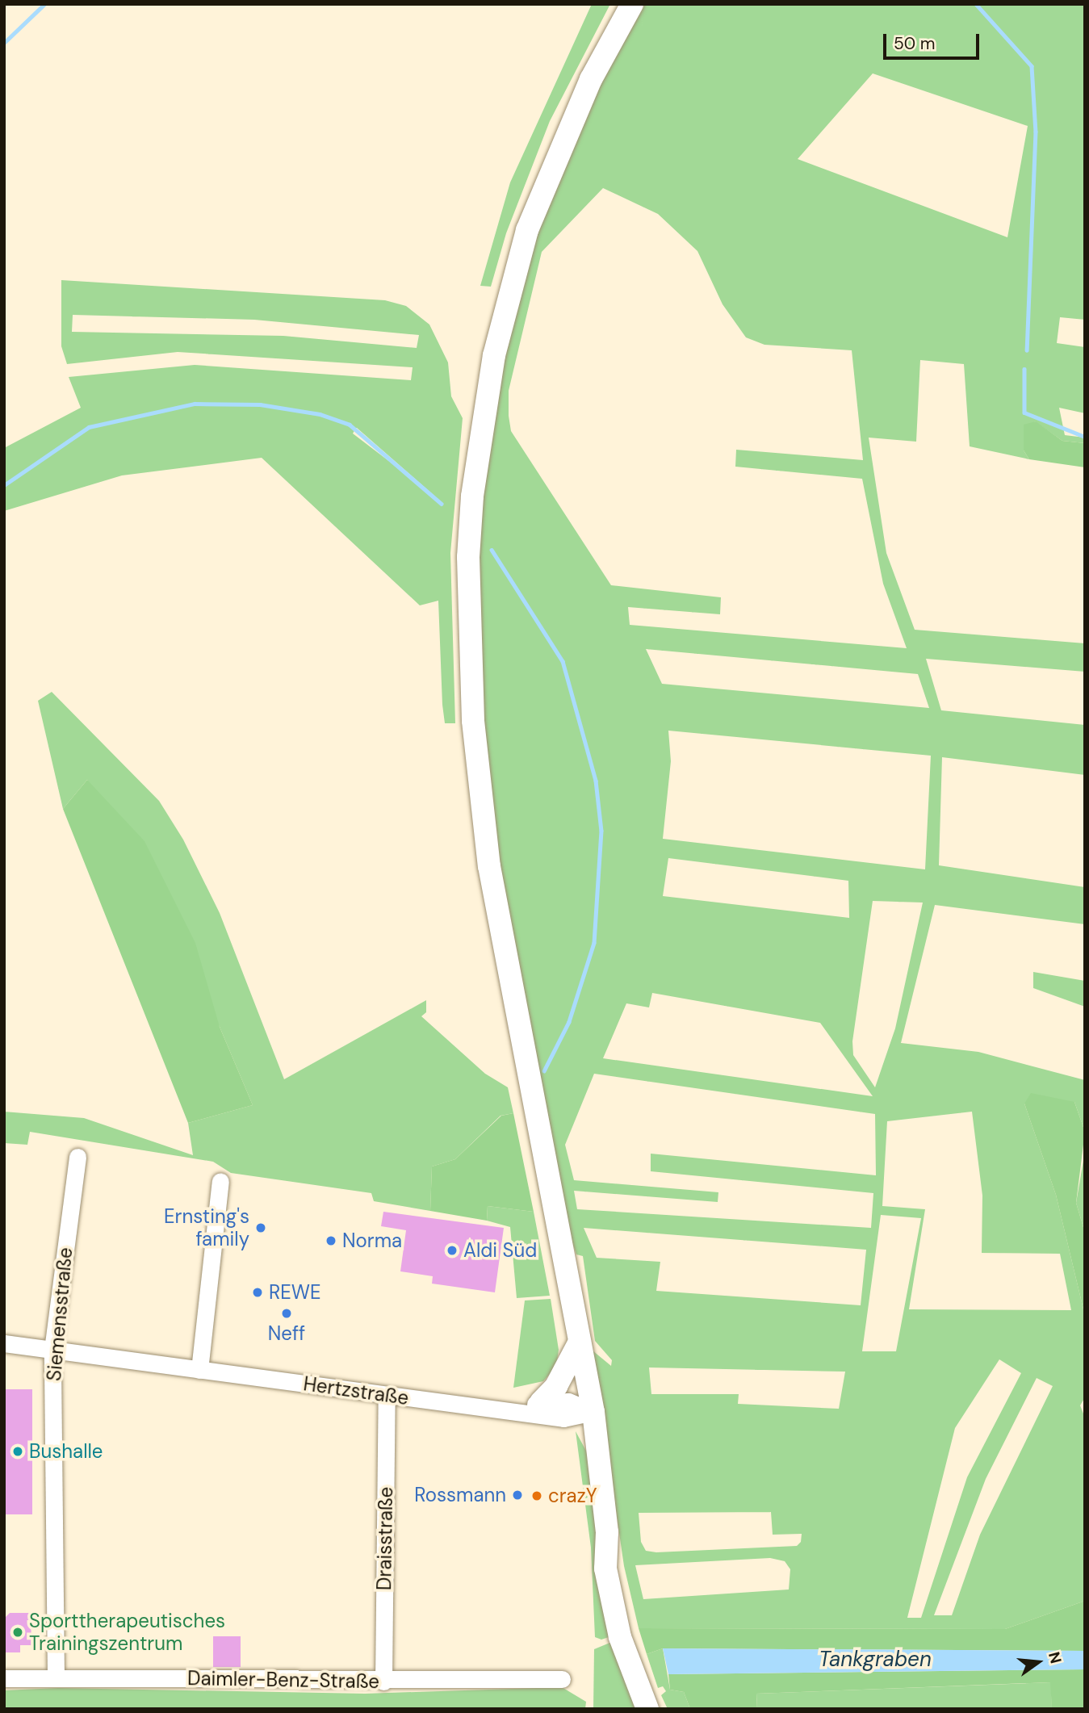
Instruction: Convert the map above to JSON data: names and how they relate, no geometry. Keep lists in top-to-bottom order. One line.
{"streets":{"street":["Siemensstraße","Hertzstraße","Draisstraße","Daimler-Benz-Straße"]},"crossings":[["Siemensstraße","Hertzstraße"],["Siemensstraße","Daimler-Benz-Straße"],["Hertzstraße","Draisstraße"],["Draisstraße","Daimler-Benz-Straße"]],"water":["Tankgraben"],"places":["Ernsting's family","Norma","Aldi Süd","REWE","Neff","Bushalle","Rossmann","crazY","Sporttherapeutisches Trainingszentrum"],"scale_bar":"50 m","north":"right"}
